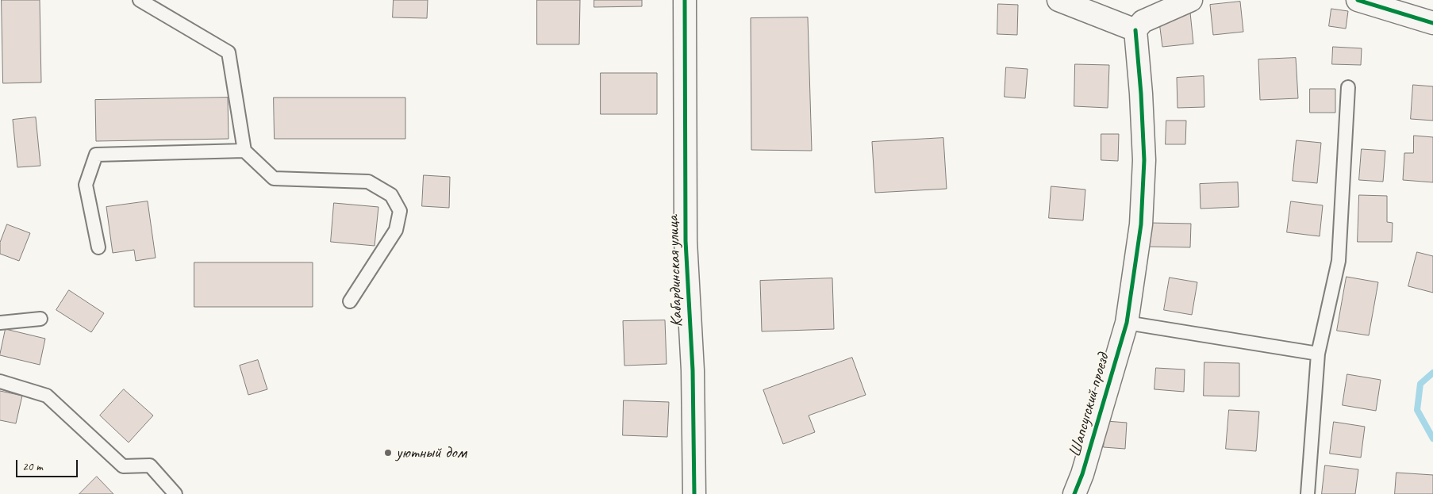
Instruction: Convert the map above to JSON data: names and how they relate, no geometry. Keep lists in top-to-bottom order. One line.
{"streets":{"street":["Кабардинская улица","Шапсугский проезд"]},"places":["уютный дом"],"scale_bar":"20 m"}
